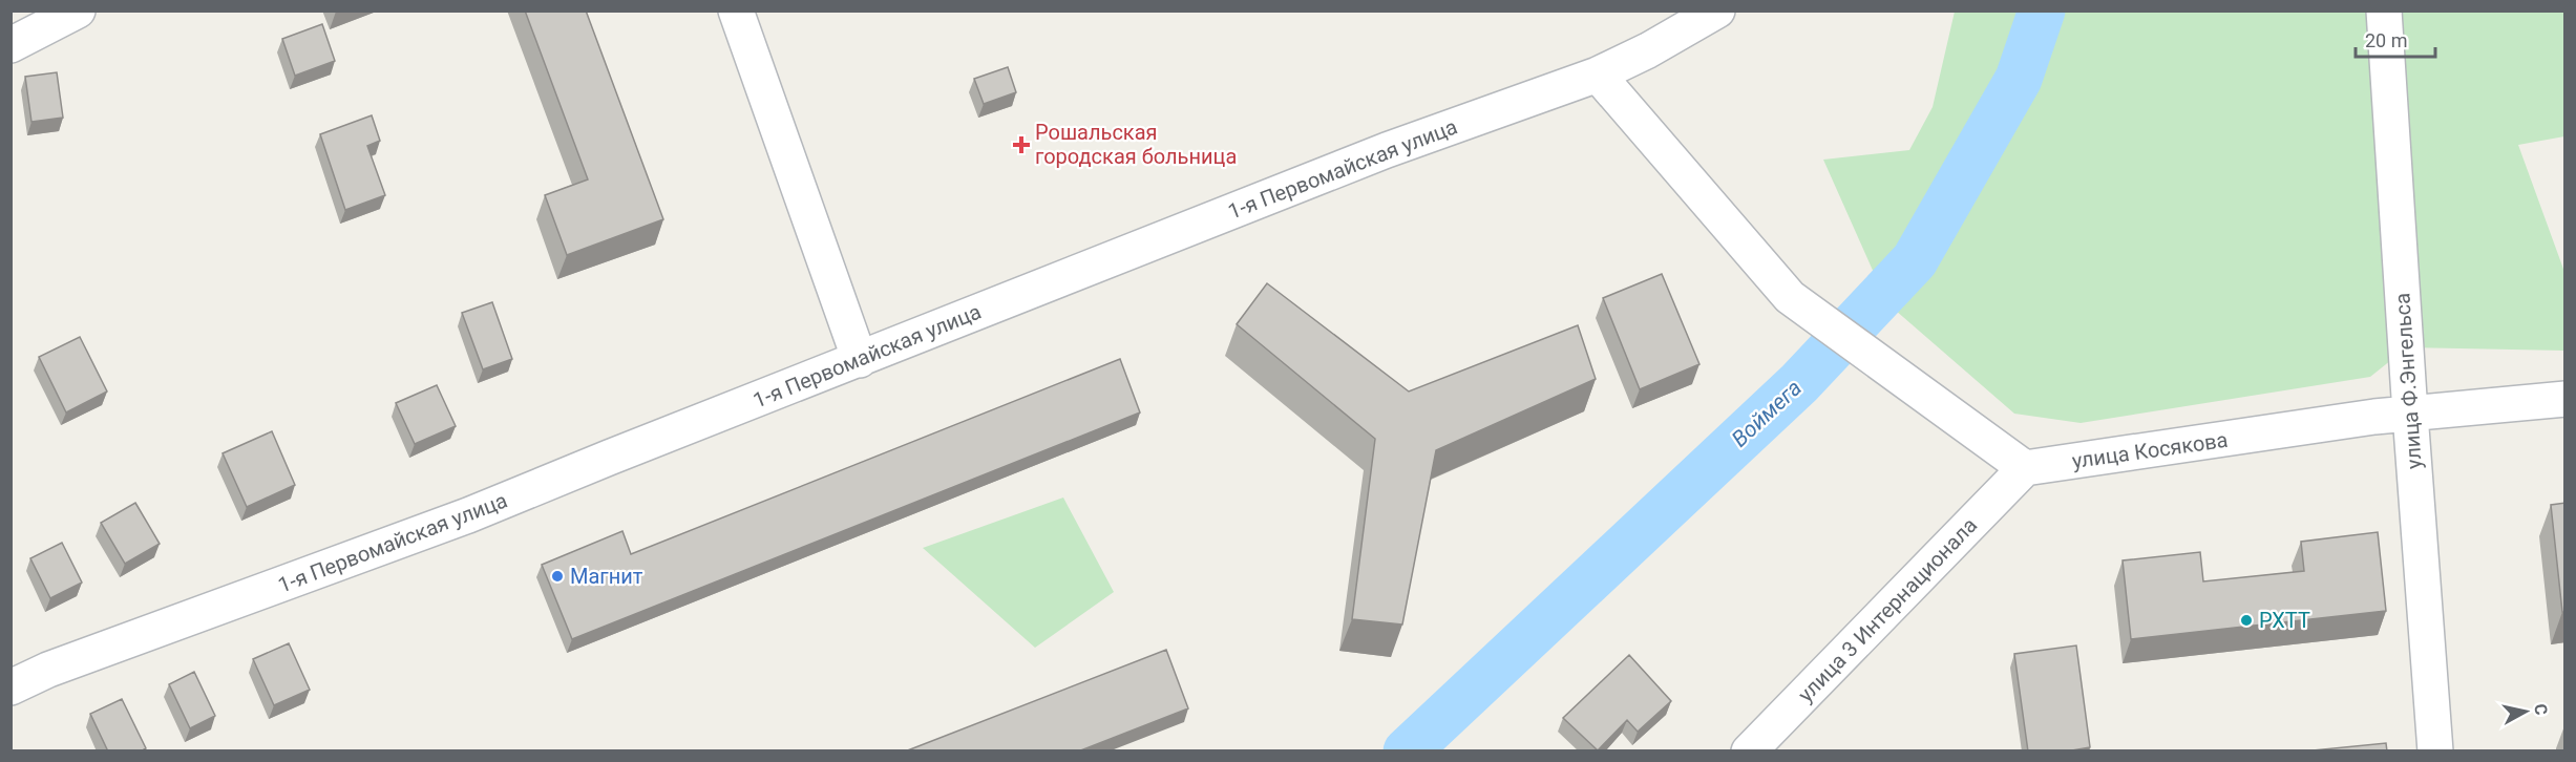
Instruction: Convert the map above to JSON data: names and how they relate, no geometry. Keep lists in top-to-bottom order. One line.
{"streets":{"street":["1-я Первомайская улица","улица Ф.Энгельса","улица Косякова","улица 3 Интернационала"]},"crossings":[["улица Ф.Энгельса","улица Косякова"],["улица Косякова","улица 3 Интернационала"]],"water":["Воймега"],"places":{"health":["Рошальская городская больница"],"other":["Магнит","РХТТ"]},"scale_bar":"20 m","north":"right"}
